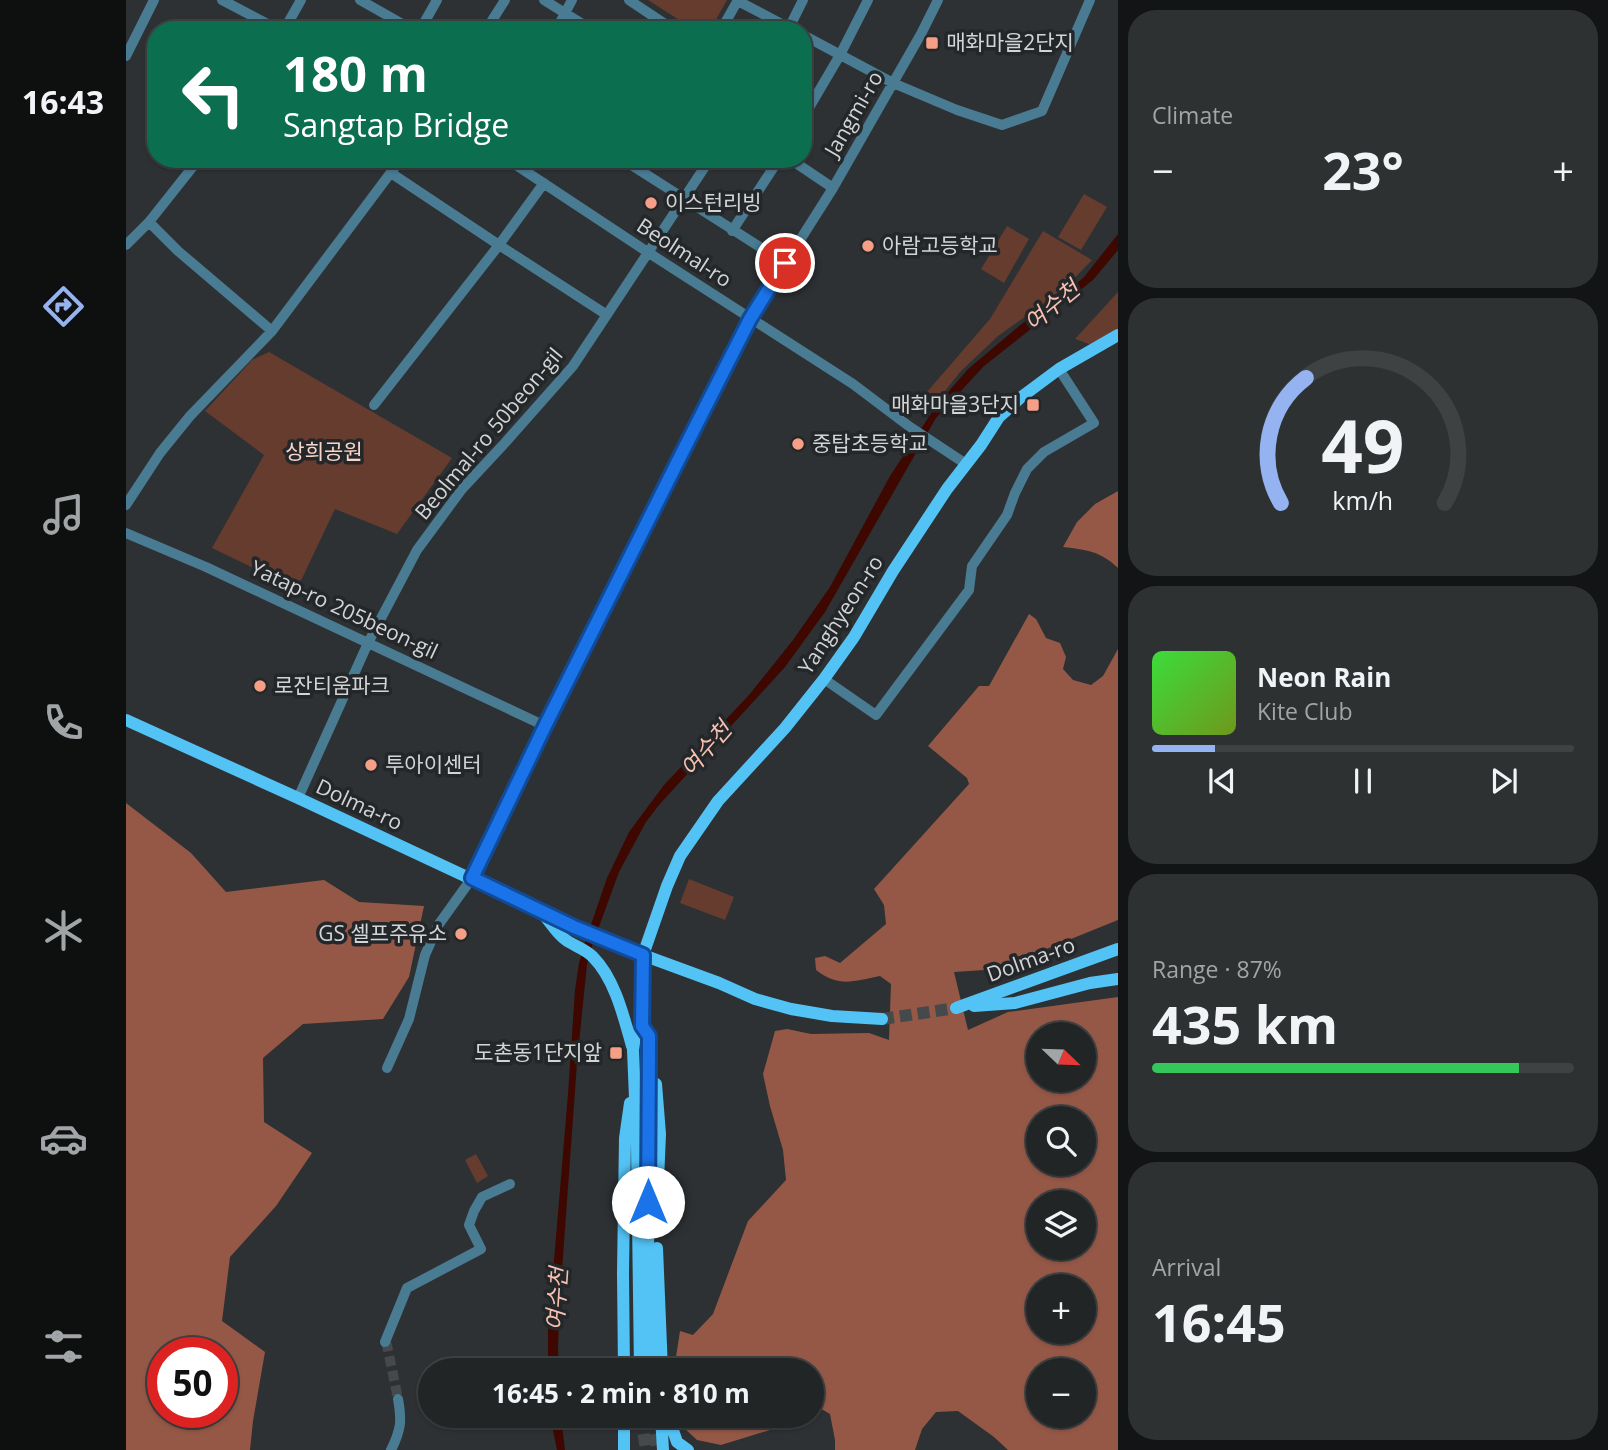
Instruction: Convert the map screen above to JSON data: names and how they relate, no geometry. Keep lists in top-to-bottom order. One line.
{"streets":{"main road":["Yanghyeon-ro","Dolma-ro"],"street":["Jangmi-ro","Beolmal-ro","Beolmal-ro 50beon-gil","Yatap-ro 205beon-gil"]},"crossings":[["Jangmi-ro","Beolmal-ro"],["Jangmi-ro","Yatap-ro 205beon-gil"],["Jangmi-ro","Dolma-ro"],["Beolmal-ro","Beolmal-ro 50beon-gil"],["Beolmal-ro","Yanghyeon-ro"],["Beolmal-ro 50beon-gil","Yatap-ro 205beon-gil"],["Beolmal-ro 50beon-gil","Dolma-ro"],["Yanghyeon-ro","Dolma-ro"]],"water":["여수천"],"parks":["상희공원"],"places":{"transit":["매화마을2단지","매화마을3단지","도촌동1단지앞"],"other":["이스턴리빙","아람고등학교","중탑초등학교","로잔티움파크","투아이센터","GS 셀프주유소"]},"north":"bottom right","page":{"tabs":"16:43","tile":["Climate",["Range · 87%","435 km"],["Arrival","16:45"]],"turn":["180 m","Sangtap Bridge"],"heat":["−","23°","+"],"song":["Neon Rain","Kite Club"],"map_buttons":["+","−"],"limit":"50","trip":"16:45 · 2 min · 810 m","gauge":["49","km/h"]}}
